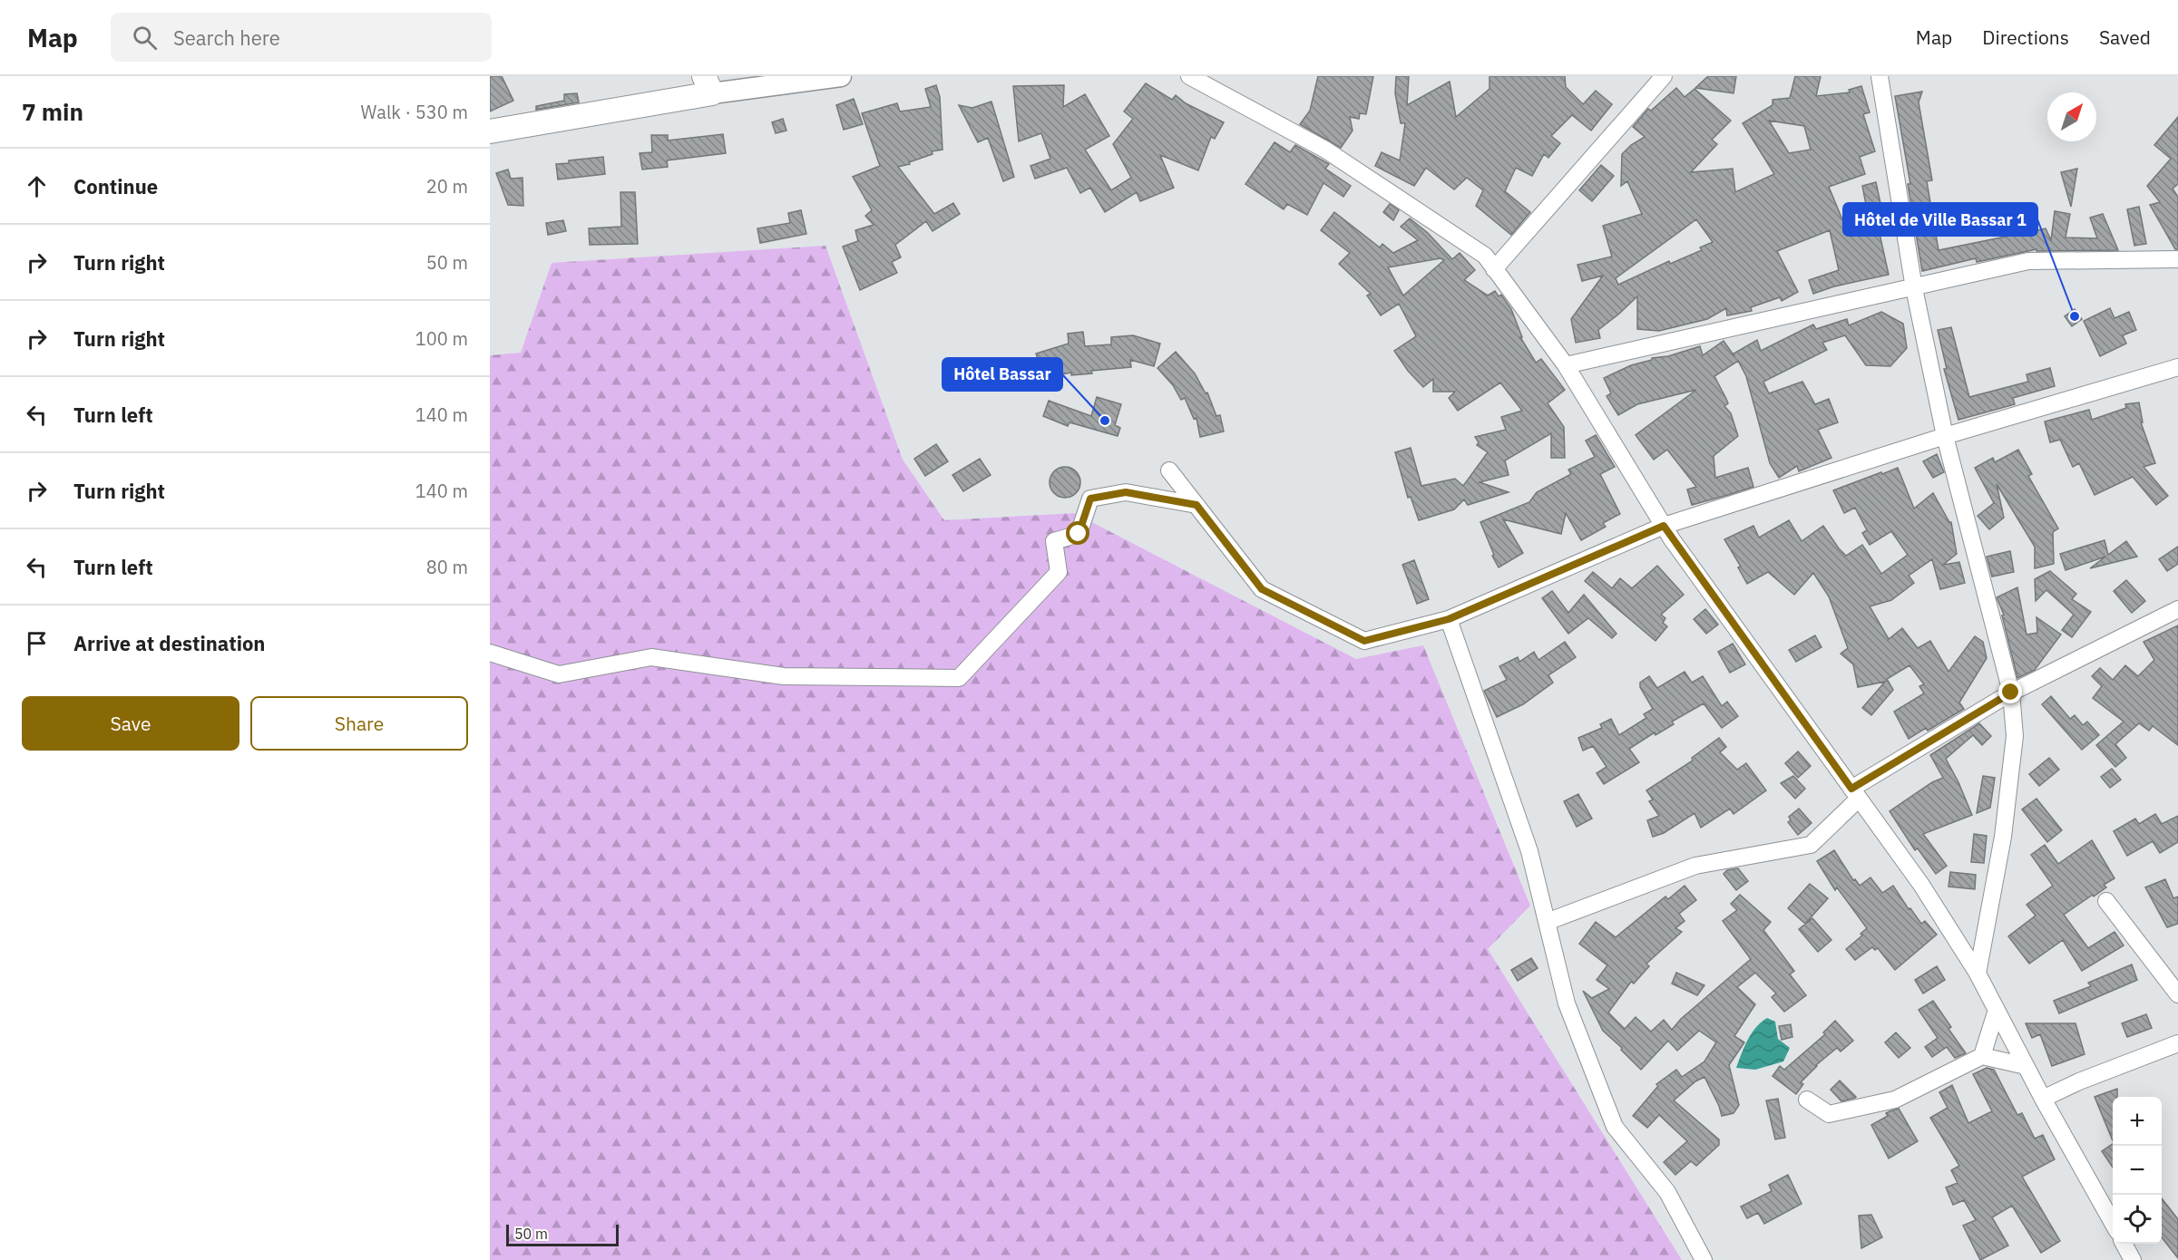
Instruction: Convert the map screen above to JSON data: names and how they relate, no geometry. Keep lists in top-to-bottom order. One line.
{"places":["Hôtel de Ville Bassar 1","Hôtel Bassar"],"scale_bar":"50 m","north":"top right","page":{"header":"Map","search":"Search here","nav":["Map","Directions","Saved"],"heading":["7 min","Walk · 530 m"],"list":[["Continue","20 m"],["Turn right","50 m"],["Turn right","100 m"],["Turn left","140 m"],["Turn right","140 m"],["Turn left","80 m"],"Arrive at destination"],"buttons":["Save","Share"],"map_buttons":["+","−"],"scale":"50 m"}}
